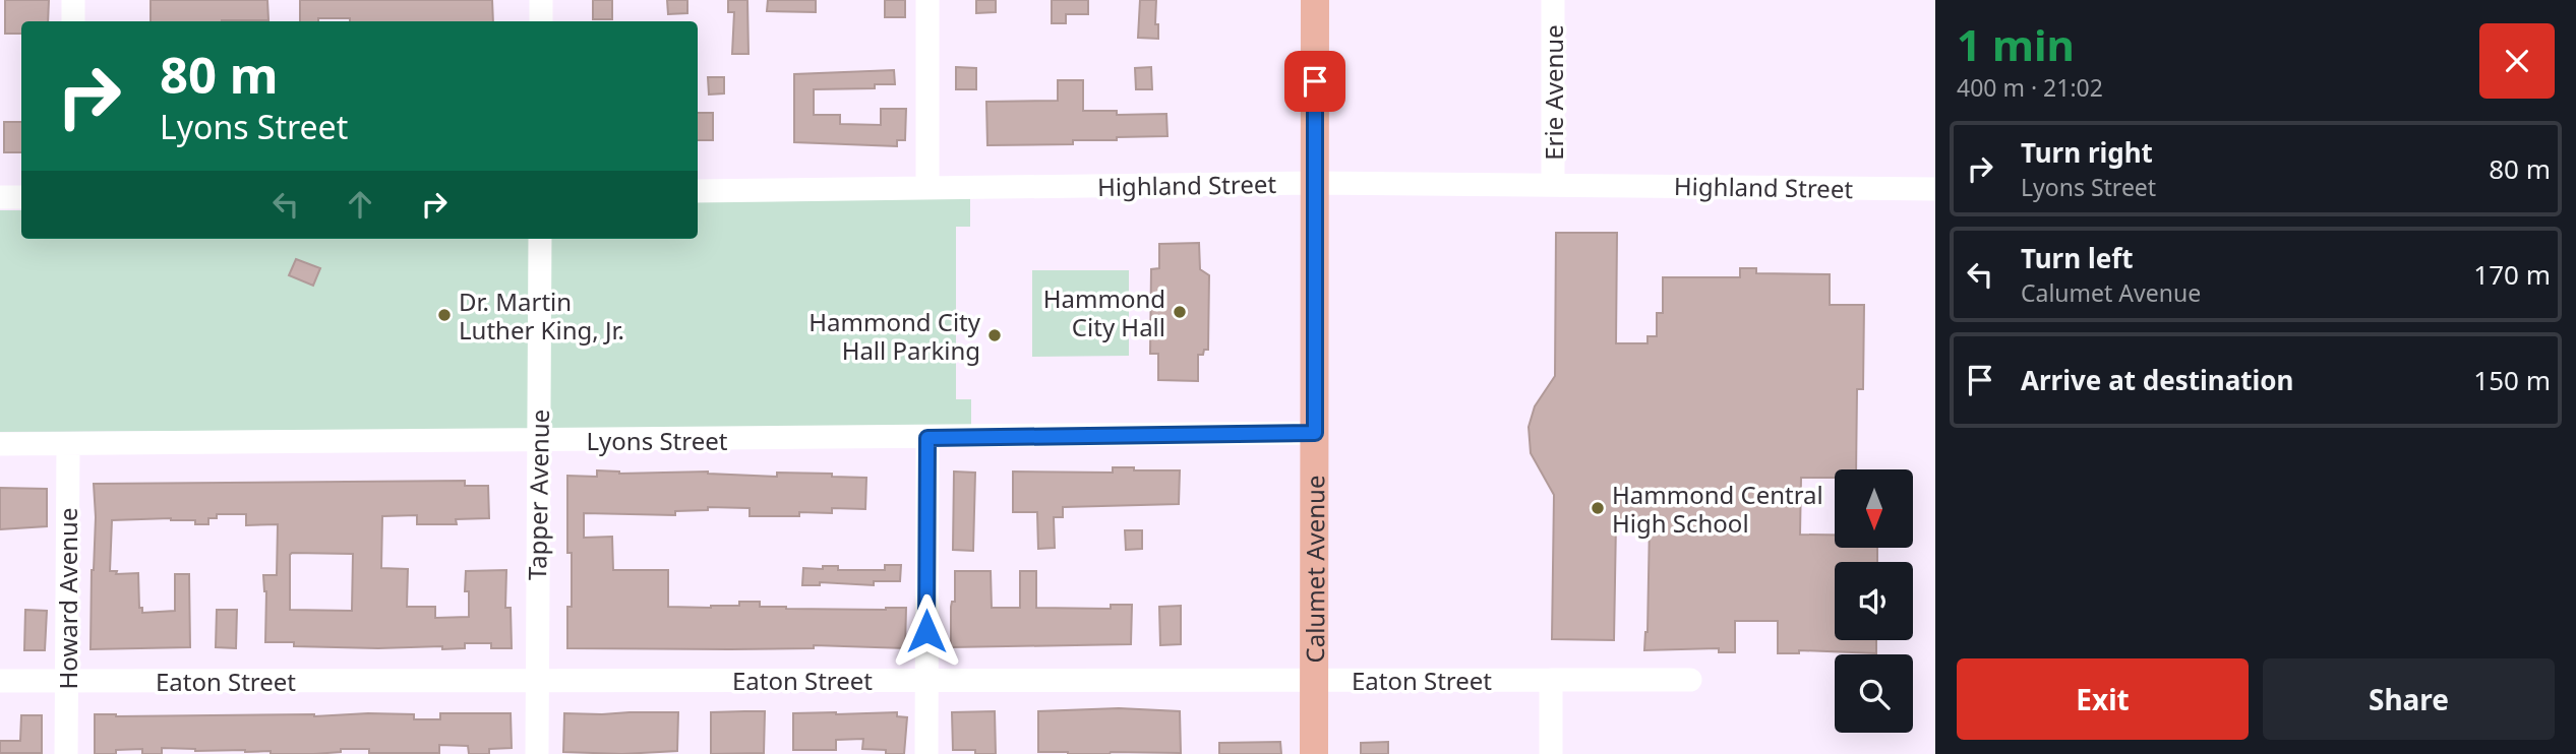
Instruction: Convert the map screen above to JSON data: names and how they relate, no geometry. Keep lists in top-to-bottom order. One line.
{"streets":{"main road":["Calumet Avenue"],"street":["Erie Avenue","Highland Street","Lyons Street","Tapper Avenue","Howard Avenue","Eaton Street"]},"crossings":[["Erie Avenue","Highland Street"],["Highland Street","Calumet Avenue"],["Lyons Street","Tapper Avenue"],["Lyons Street","Calumet Avenue"],["Lyons Street","Howard Avenue"],["Tapper Avenue","Eaton Street"],["Calumet Avenue","Eaton Street"],["Howard Avenue","Eaton Street"]],"places":["Hammond City Hall","Dr. Martin Luther King, Jr.","Hammond City Hall Parking","Hammond Central High School"],"north":"bottom","page":{"heading":["1 min","400 m · 21:02"],"turn":["80 m","Lyons Street"],"list":[{"name":"Turn right","note":"Lyons Street","value":"80 m"},{"name":"Turn left","note":"Calumet Avenue","value":"170 m"},{"name":"Arrive at destination","value":"150 m"}],"buttons":["Exit","Share"]}}
